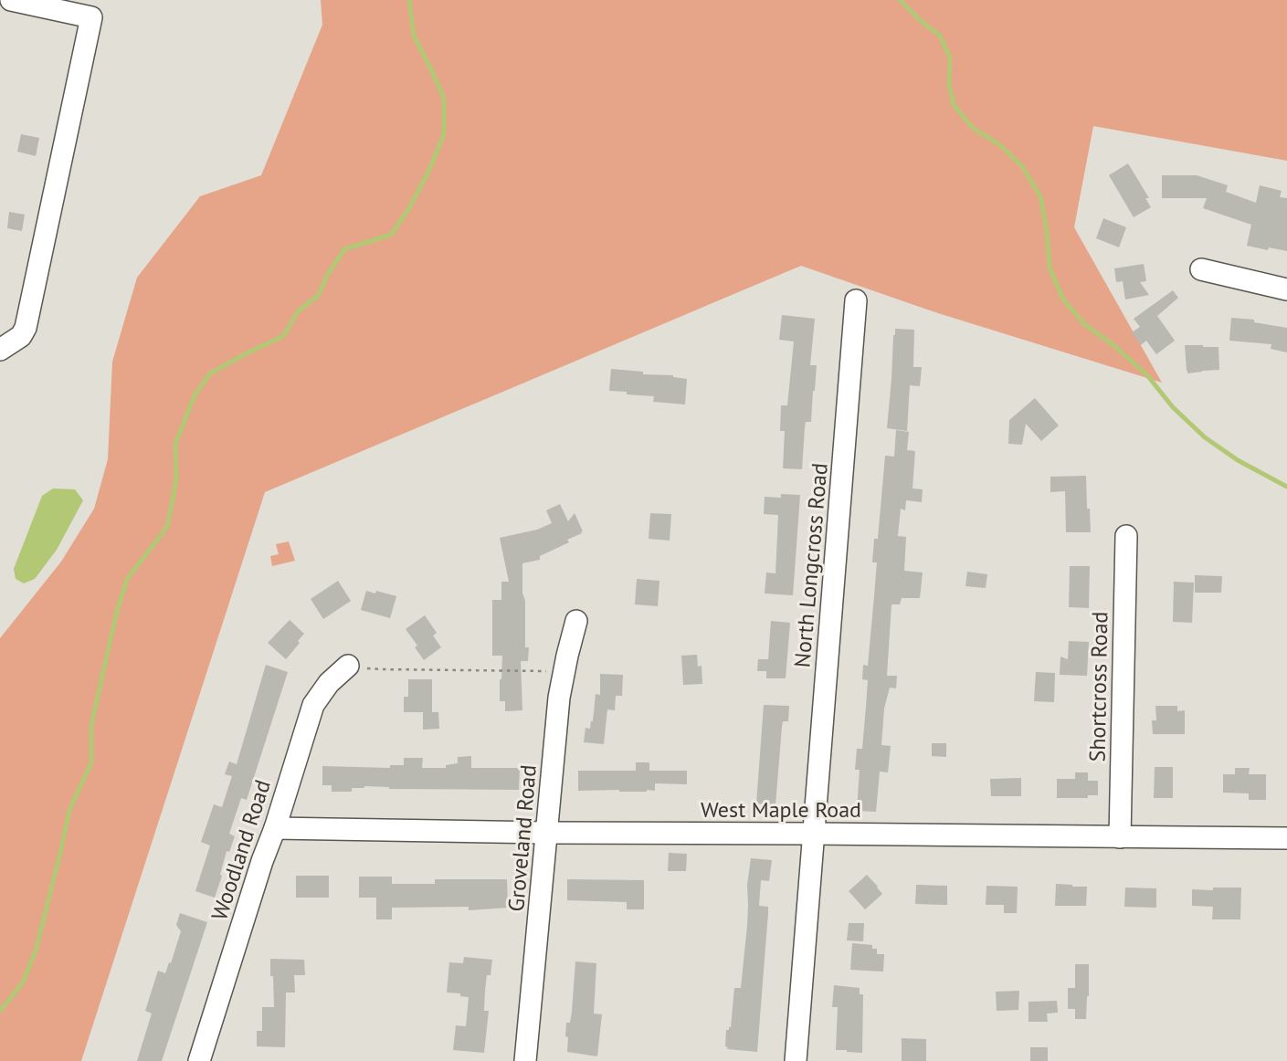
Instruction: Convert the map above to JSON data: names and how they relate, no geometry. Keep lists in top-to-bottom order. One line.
{"streets":{"street":["North Longcross Road","Shortcross Road","West Maple Road","Groveland Road","Woodland Road"]},"crossings":[["North Longcross Road","West Maple Road"],["Shortcross Road","West Maple Road"],["West Maple Road","Groveland Road"],["West Maple Road","Woodland Road"]]}
